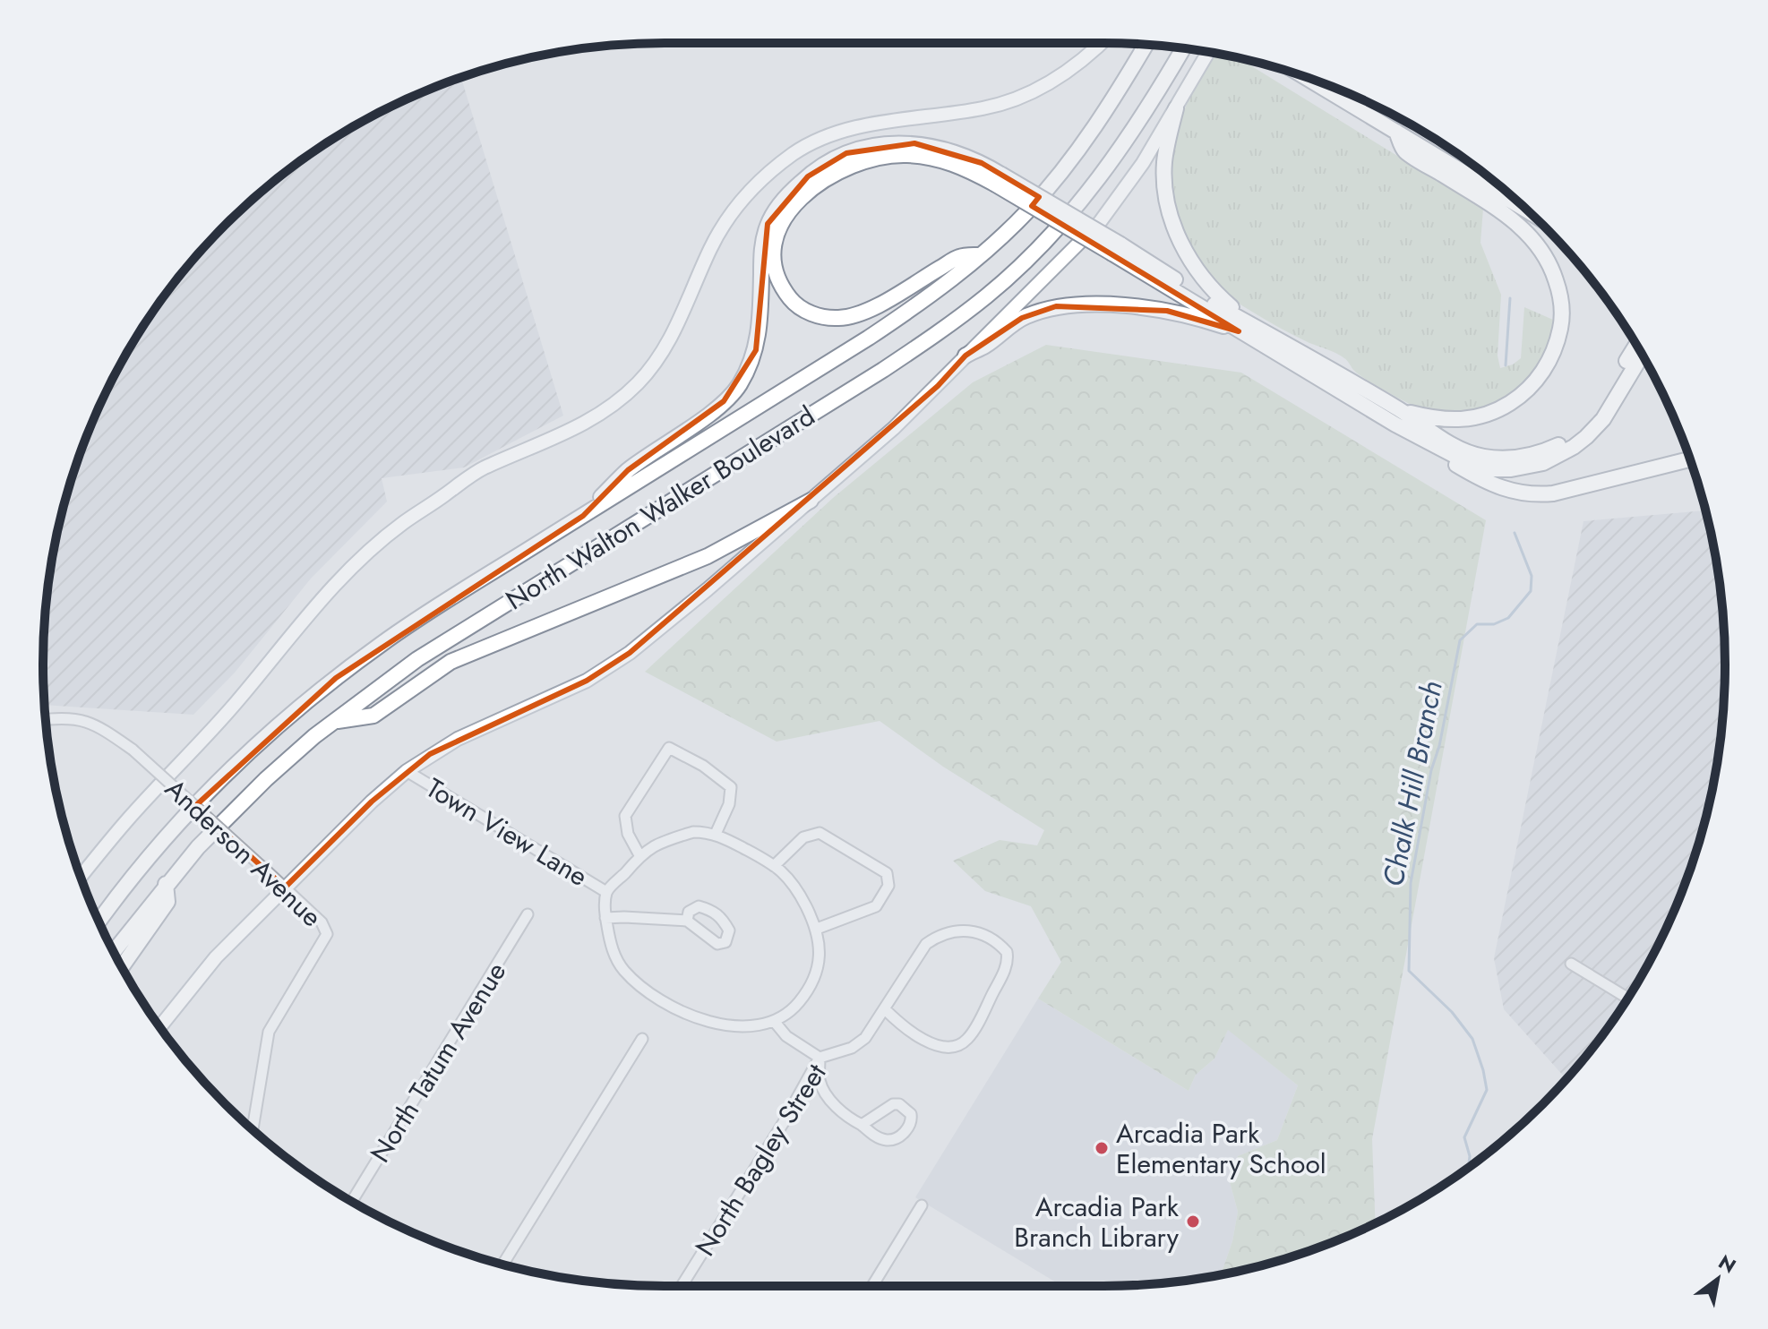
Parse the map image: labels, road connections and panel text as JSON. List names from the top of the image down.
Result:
{
  "streets": {
    "highway": ["North Walton Walker Boulevard"],
    "street": [
      "Town View Lane",
      "Anderson Avenue",
      "North Tatum Avenue",
      "North Bagley Street"
    ]
  },
  "water": ["Chalk Hill Branch"],
  "places": ["Arcadia Park Elementary School", "Arcadia Park Branch Library"],
  "north": "top right"
}
